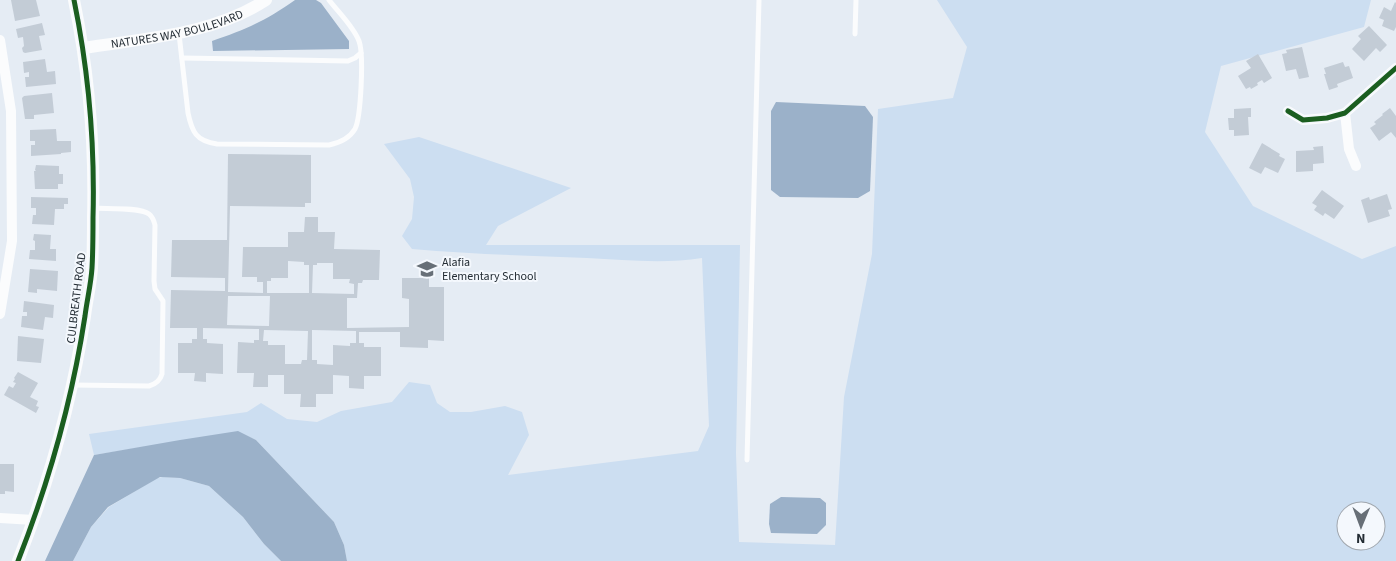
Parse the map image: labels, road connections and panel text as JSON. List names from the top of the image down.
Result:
{
  "streets": {
    "street": ["NATURES WAY BOULEVARD", "CULBREATH ROAD"]
  },
  "crossings": [
    ["NATURES WAY BOULEVARD", "CULBREATH ROAD"]
  ],
  "places": {
    "school or university": ["Alafia Elementary School"]
  },
  "north": "bottom"
}
